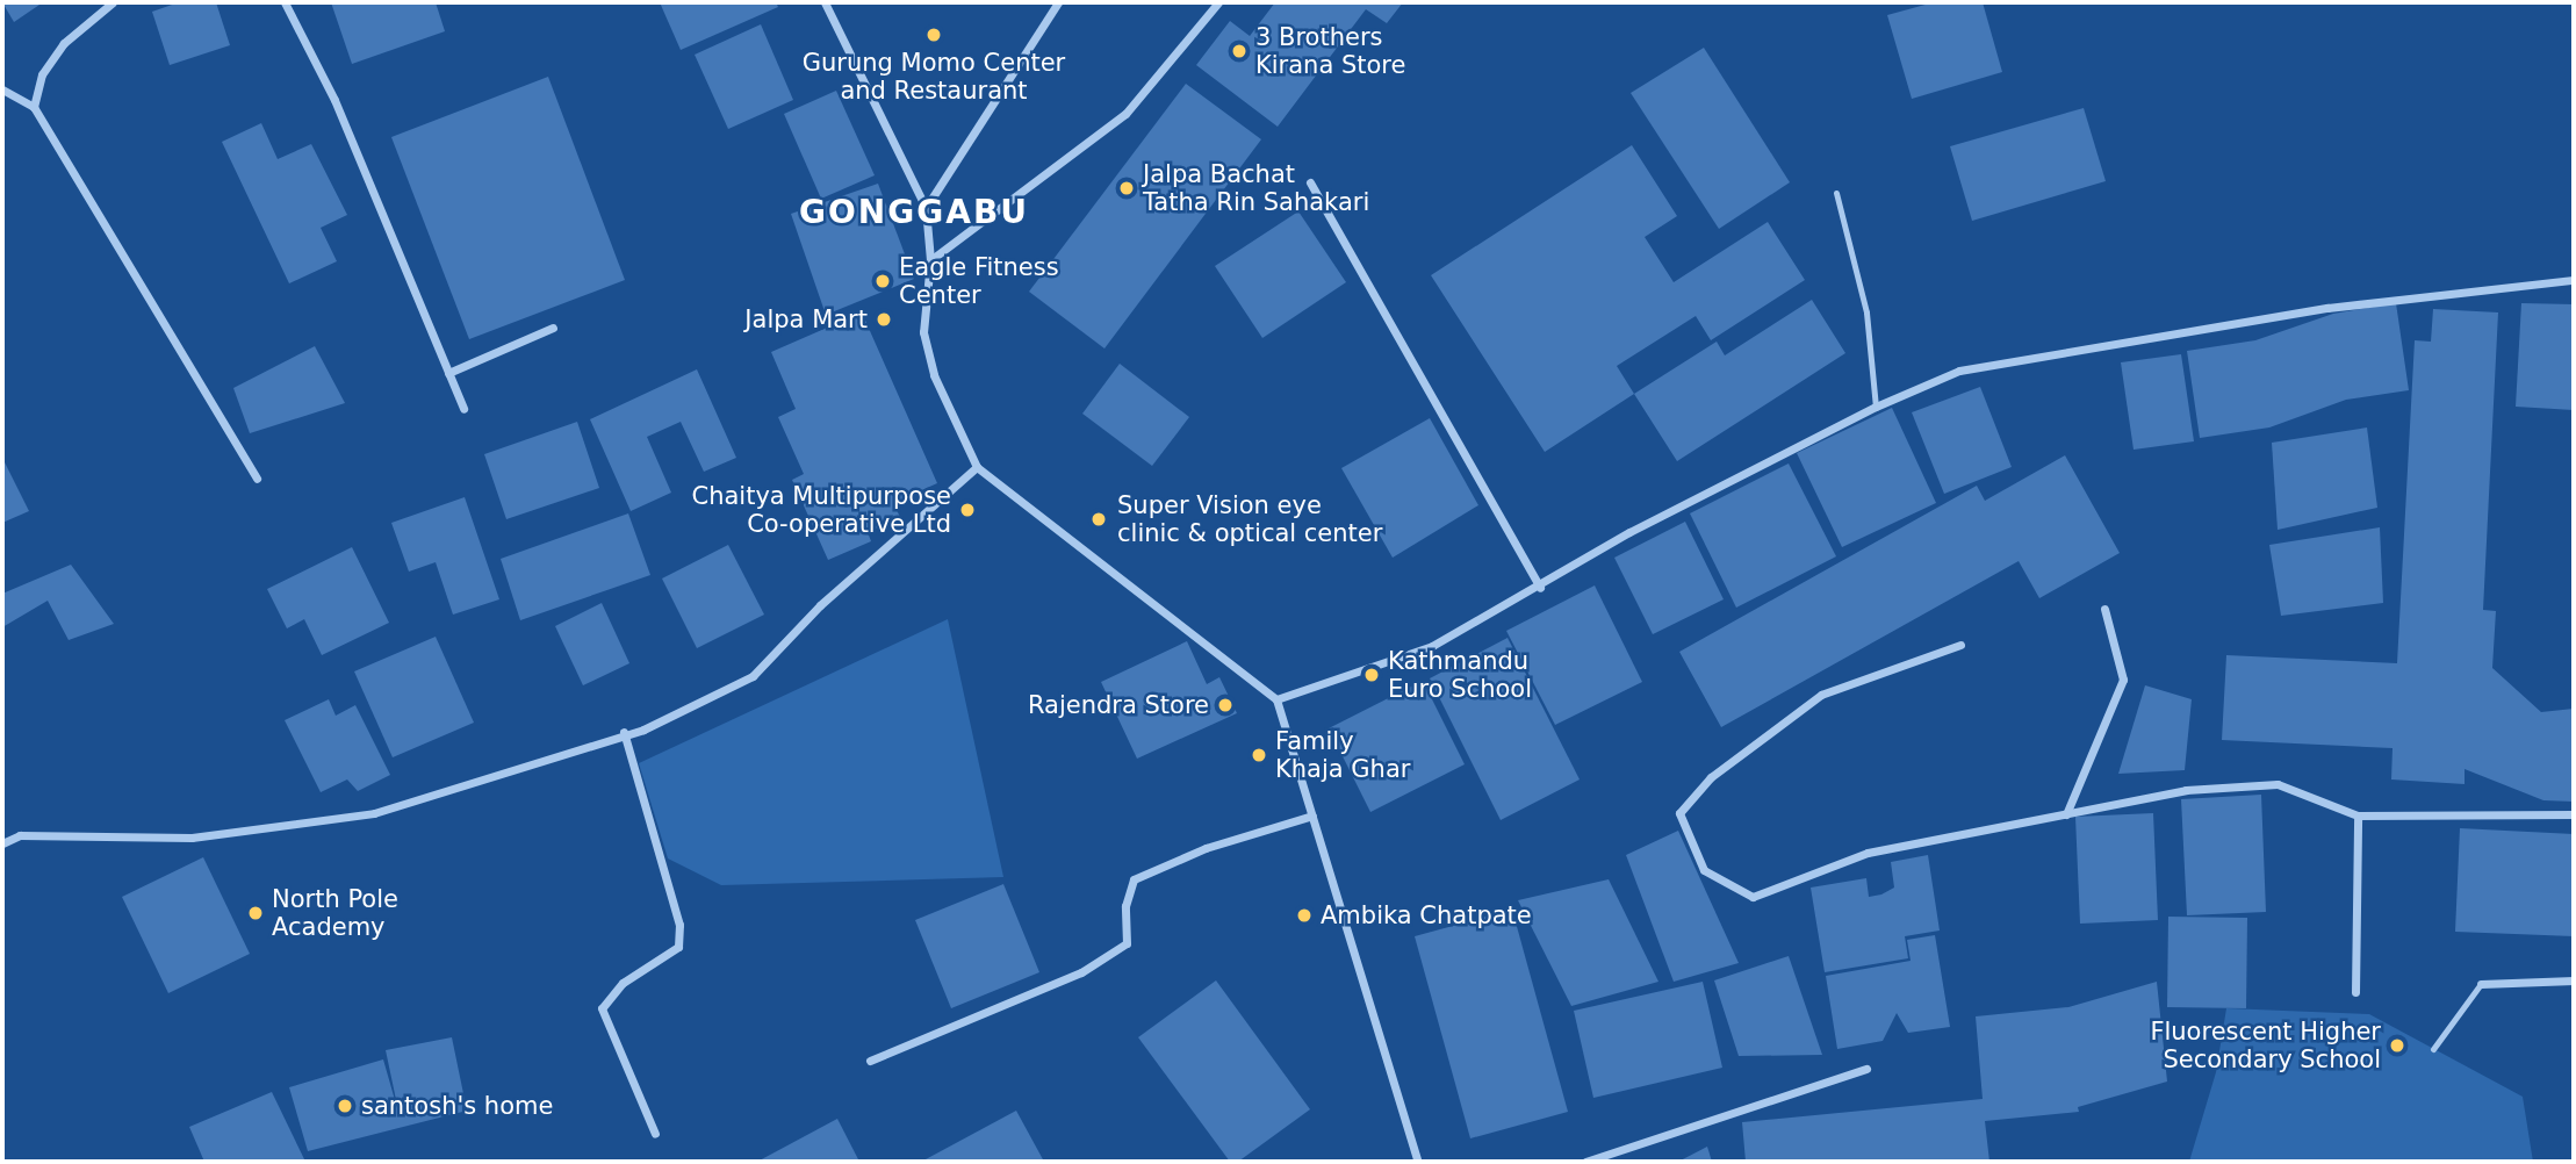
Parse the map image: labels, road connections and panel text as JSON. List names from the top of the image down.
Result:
{
  "districts": ["GONGGABU"],
  "places": [
    "Gurung Momo Center and Restaurant",
    "3 Brothers Kirana Store",
    "Jalpa Bachat Tatha Rin Sahakari",
    "Eagle Fitness Center",
    "Jalpa Mart",
    "Chaitya Multipurpose Co-operative Ltd",
    "Super Vision eye clinic & optical center",
    "Kathmandu Euro School",
    "Rajendra Store",
    "Family Khaja Ghar",
    "North Pole Academy",
    "Ambika Chatpate",
    "Fluorescent Higher Secondary School",
    "santosh's home"
  ]
}
